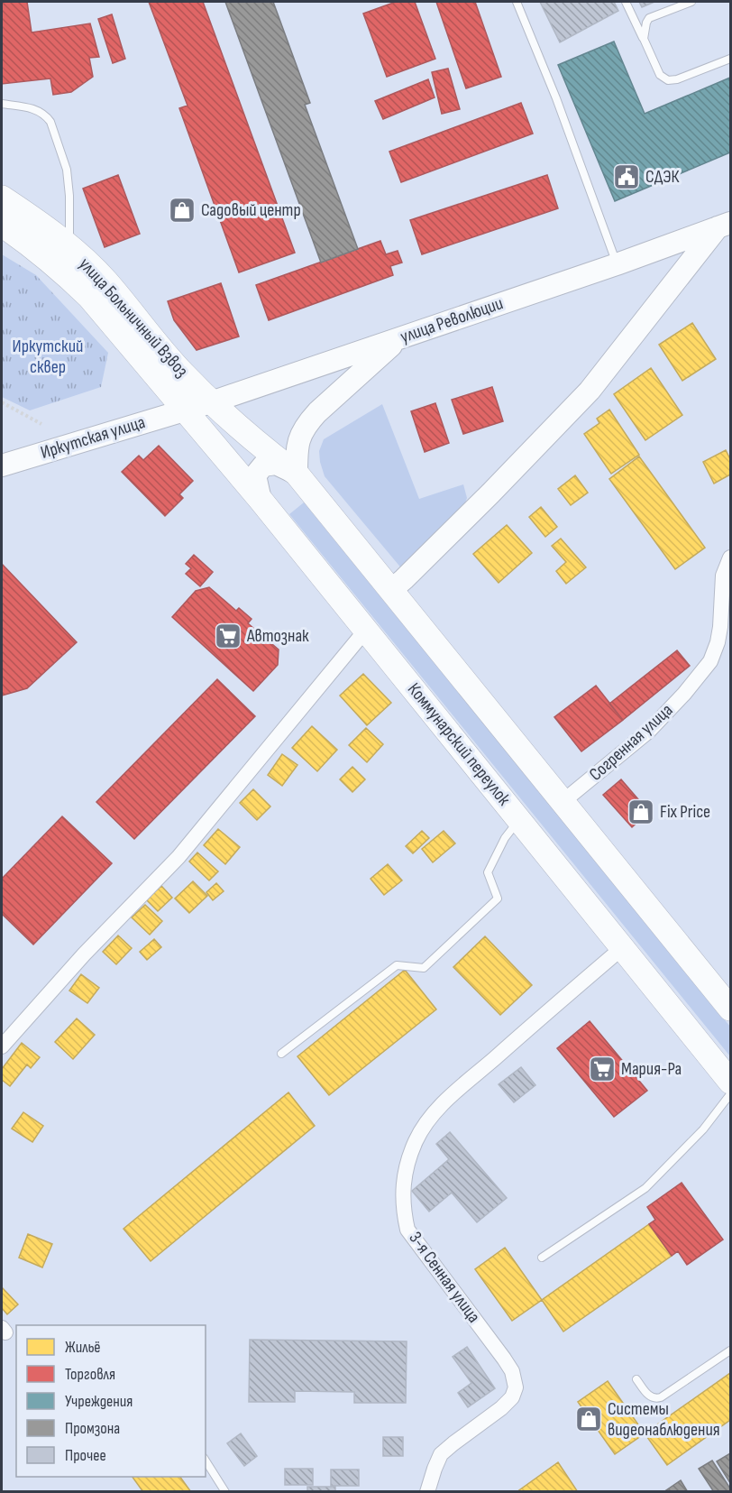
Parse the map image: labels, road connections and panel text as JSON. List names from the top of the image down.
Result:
{
  "streets": {
    "main road": [
      "улица Больничный Взвоз",
      "улица Революции",
      "Иркутская улица",
      "Коммунарский переулок"
    ],
    "street": ["Согренная улица", "3-я Сенная улица"]
  },
  "crossings": [
    ["улица Больничный Взвоз", "улица Революции"],
    ["улица Больничный Взвоз", "Иркутская улица"],
    ["улица Больничный Взвоз", "Коммунарский переулок"],
    ["улица Революции", "Иркутская улица"],
    ["улица Революции", "Коммунарский переулок"],
    ["Иркутская улица", "Коммунарский переулок"],
    ["Коммунарский переулок", "3-я Сенная улица"]
  ],
  "parks": ["Иркутский сквер"],
  "places": {
    "public building": ["СДЭК"],
    "shop": ["Садовый центр", "Fix Price", "Системы видеонаблюдения"],
    "supermarket": ["Автознак", "Мария-Ра"]
  },
  "legend": [
    "Жильё",
    "Торговля",
    "Учреждения",
    "Промзона",
    "Прочее"
  ]
}
